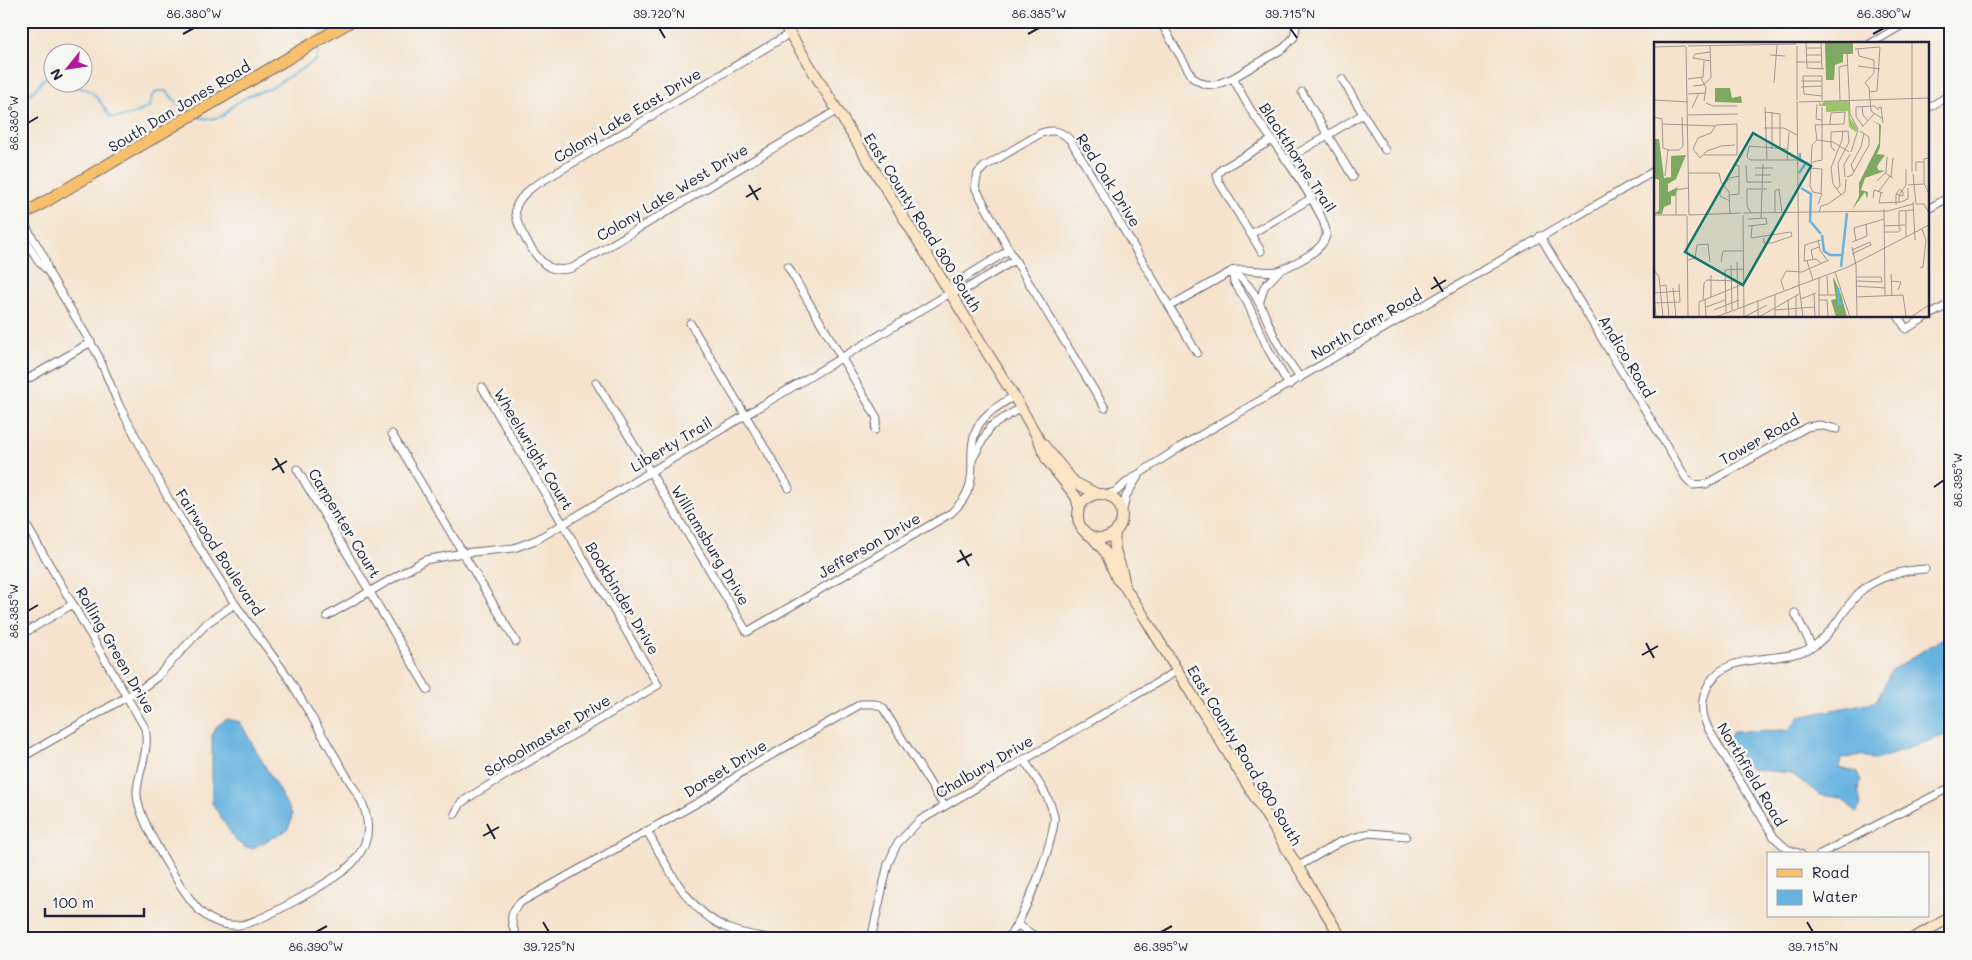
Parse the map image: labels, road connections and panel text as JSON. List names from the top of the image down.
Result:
{
  "streets": {
    "main road": ["South Dan Jones Road"],
    "street": [
      "Colony Lake East Drive",
      "Blackthorne Trail",
      "Red Oak Drive",
      "Colony Lake West Drive",
      "East County Road 300 South",
      "North Carr Road",
      "Andico Road",
      "Tower Road",
      "Liberty Trail",
      "Wheelwright Court",
      "Carpenter Court",
      "Williamsburg Drive",
      "Jefferson Drive",
      "Fairwood Boulevard",
      "Bookbinder Drive",
      "Rolling Green Drive",
      "Schoolmaster Drive",
      "Chalbury Drive",
      "Dorset Drive",
      "Northfield Road"
    ]
  },
  "crossings": [
    ["South Dan Jones Road", "Fairwood Boulevard"],
    ["Colony Lake East Drive", "Colony Lake West Drive"],
    ["Colony Lake East Drive", "East County Road 300 South"],
    ["Red Oak Drive", "Liberty Trail"],
    ["Colony Lake West Drive", "East County Road 300 South"],
    ["East County Road 300 South", "North Carr Road"],
    ["East County Road 300 South", "Liberty Trail"],
    ["East County Road 300 South", "Jefferson Drive"],
    ["East County Road 300 South", "Chalbury Drive"],
    ["North Carr Road", "Andico Road"],
    ["Andico Road", "Tower Road"],
    ["Liberty Trail", "Wheelwright Court"],
    ["Liberty Trail", "Carpenter Court"],
    ["Liberty Trail", "Williamsburg Drive"],
    ["Liberty Trail", "Bookbinder Drive"],
    ["Wheelwright Court", "Bookbinder Drive"],
    ["Williamsburg Drive", "Jefferson Drive"],
    ["Fairwood Boulevard", "Rolling Green Drive"],
    ["Bookbinder Drive", "Schoolmaster Drive"],
    ["Chalbury Drive", "Dorset Drive"]
  ],
  "legend": ["Road", "Water"],
  "scale_bar": "100 m",
  "north": "bottom left",
  "coordinates": [
    "86.380°W",
    "39.720°N",
    "86.385°W",
    "39.715°N",
    "86.390°W",
    "86.395°W",
    "39.725°N"
  ]
}
